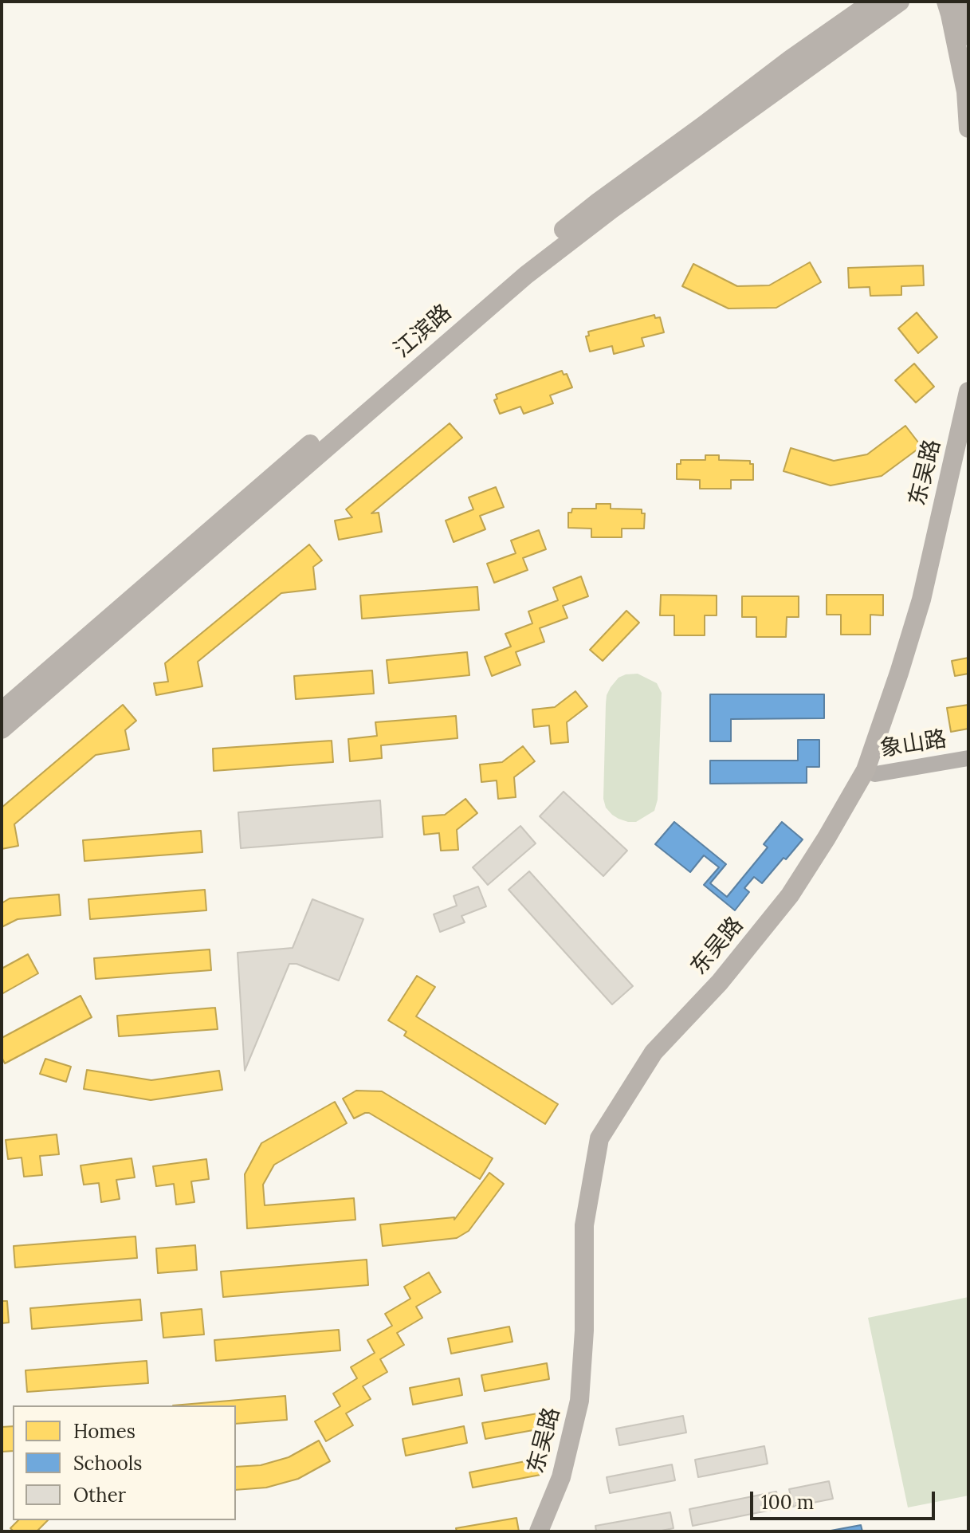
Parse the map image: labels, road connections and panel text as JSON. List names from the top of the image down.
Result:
{
  "streets": {
    "main road": ["江滨路", "东吴路"],
    "street": ["象山路"]
  },
  "crossings": [
    ["东吴路", "象山路"]
  ],
  "legend": ["Homes", "Schools", "Other"],
  "scale_bar": "100 m"
}
